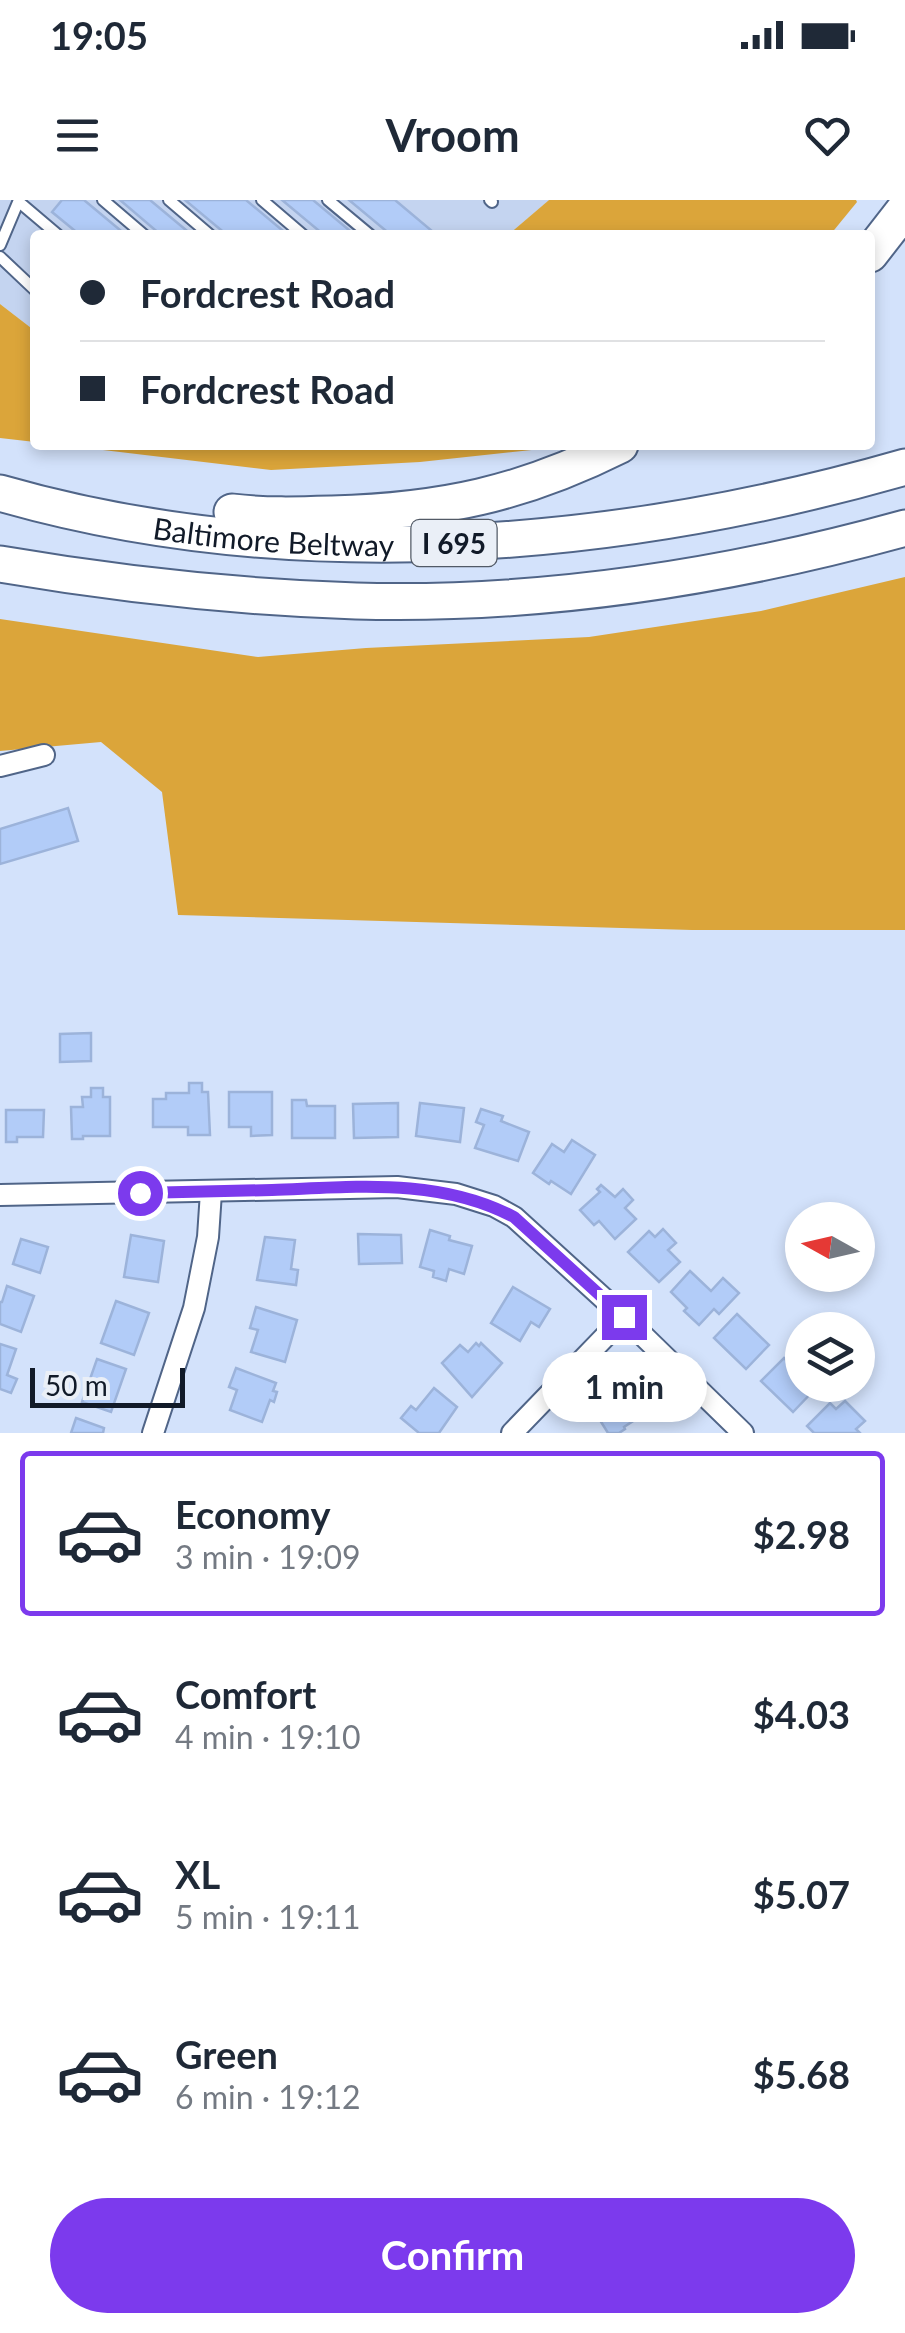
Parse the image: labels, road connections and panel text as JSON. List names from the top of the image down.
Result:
{
  "streets": {
    "highway": ["Baltimore Beltway", "I 695"]
  },
  "scale_bar": "50 m",
  "north": "left",
  "page": {
    "status": "19:05",
    "header": "Vroom",
    "banner": ["Fordcrest Road", "Fordcrest Road"],
    "bubble": "1 min",
    "scale": "50 m",
    "list": [
      {
        "name": "Economy",
        "note": "3 min · 19:09",
        "value": "$2.98"
      },
      {
        "name": "Comfort",
        "note": "4 min · 19:10",
        "value": "$4.03"
      },
      {
        "name": "XL",
        "note": "5 min · 19:11",
        "value": "$5.07"
      },
      {
        "name": "Green",
        "note": "6 min · 19:12",
        "value": "$5.68"
      }
    ],
    "buttons": "Confirm"
  }
}
